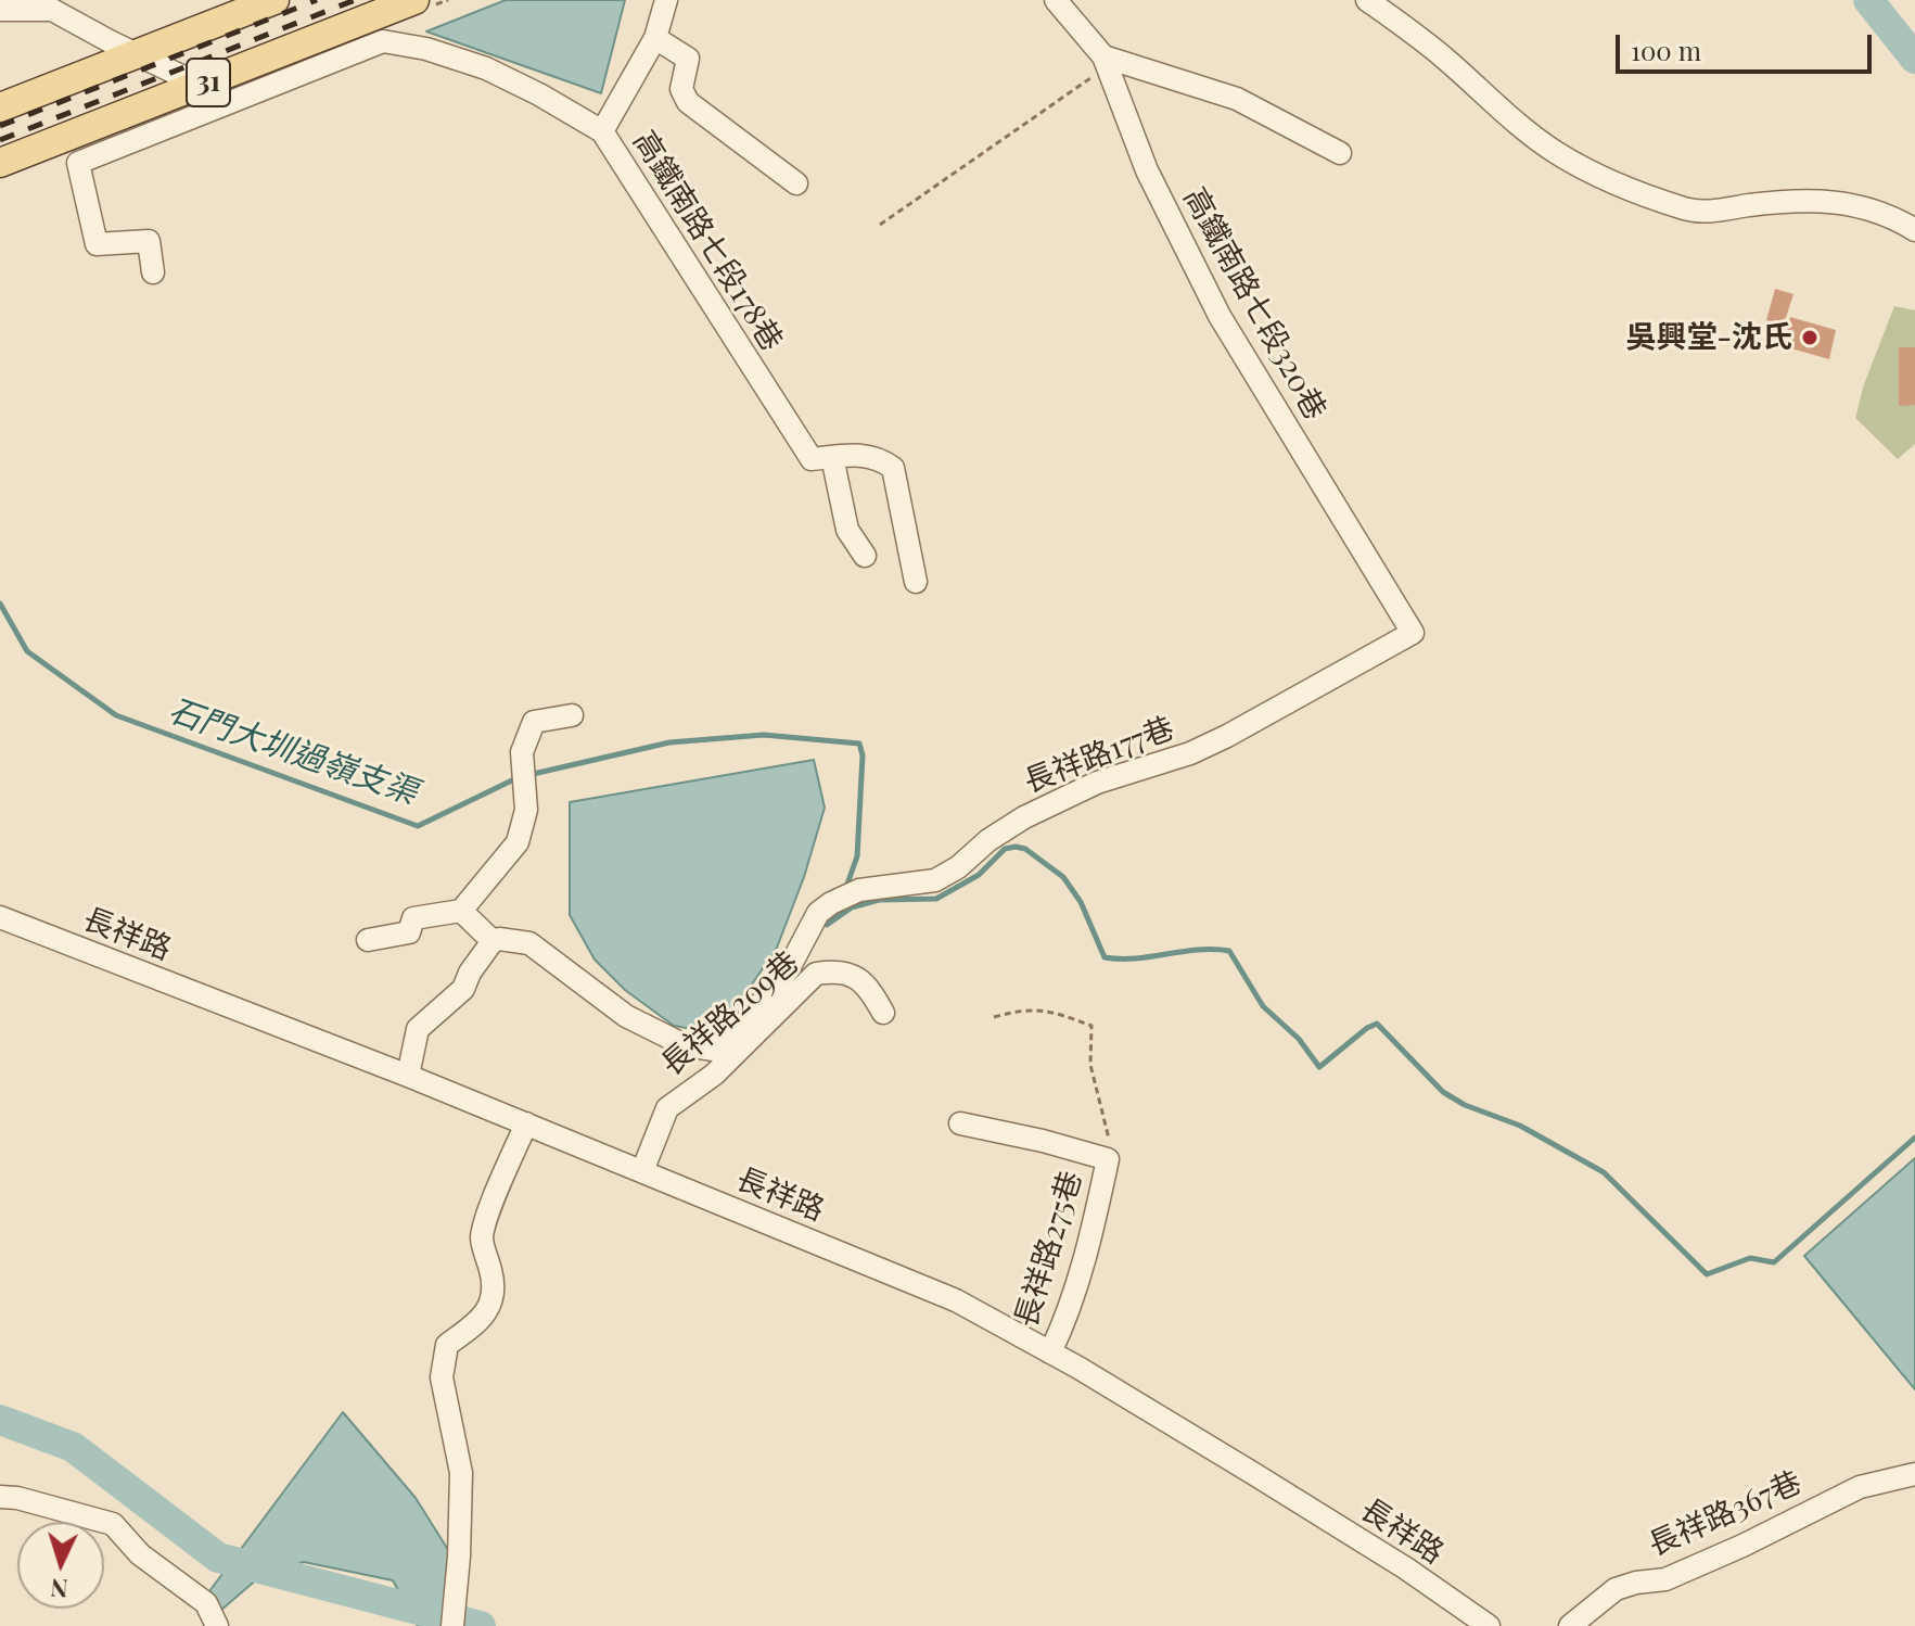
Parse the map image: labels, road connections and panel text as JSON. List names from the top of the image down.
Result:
{
  "streets": {
    "main road": ["31"],
    "street": [
      "高鐵南路七段178巷",
      "高鐵南路七段320巷",
      "長祥路177巷",
      "長祥路",
      "長祥路209巷",
      "長祥路275巷",
      "長祥路367巷"
    ]
  },
  "crossings": [
    ["高鐵南路七段320巷", "長祥路177巷"],
    ["長祥路", "長祥路209巷"],
    ["長祥路", "長祥路275巷"]
  ],
  "water": ["石門大圳過嶺支渠"],
  "places": ["吳興堂-沈氏"],
  "scale_bar": "100 m",
  "north": "bottom"
}
